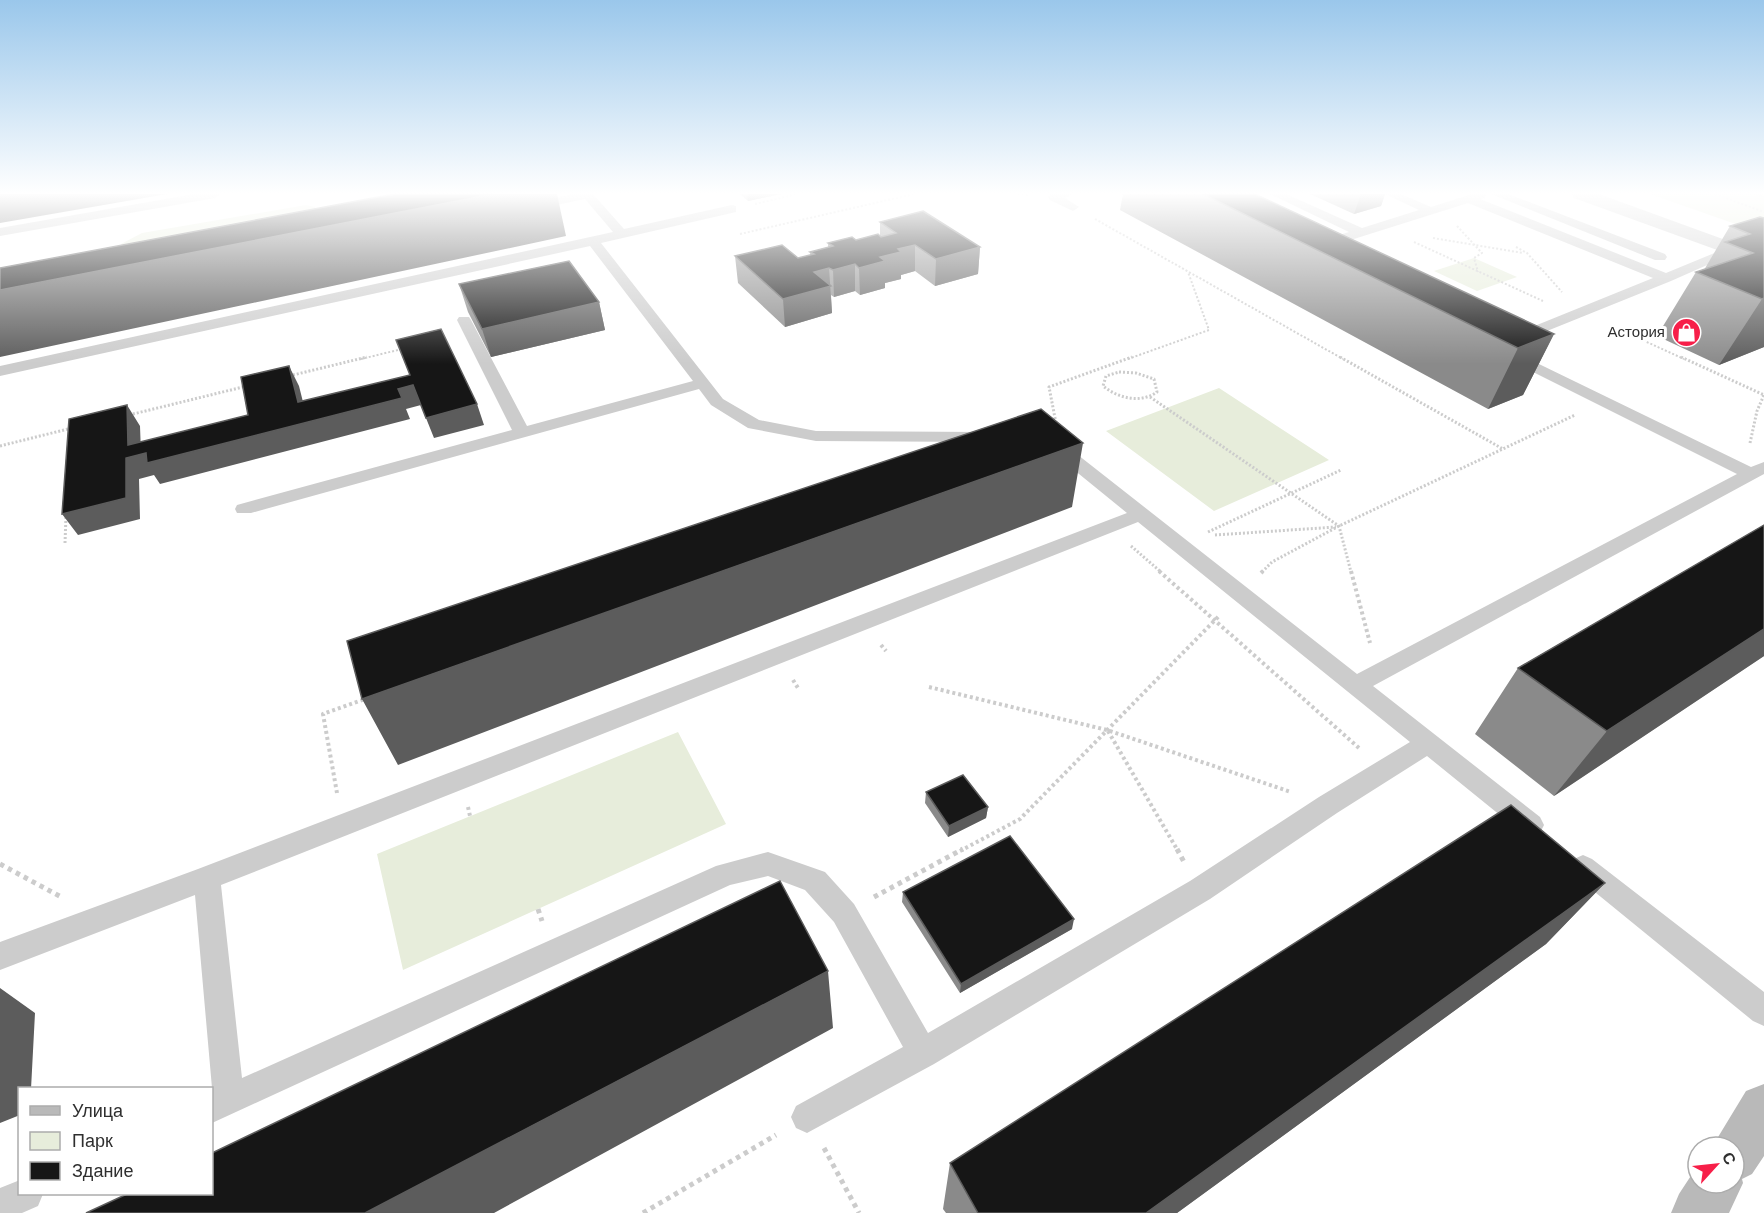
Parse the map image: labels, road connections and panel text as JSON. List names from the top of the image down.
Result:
{
  "places": {
    "shop": ["Астория"]
  },
  "legend": ["Улица", "Парк", "Здание"],
  "north": "top right"
}
